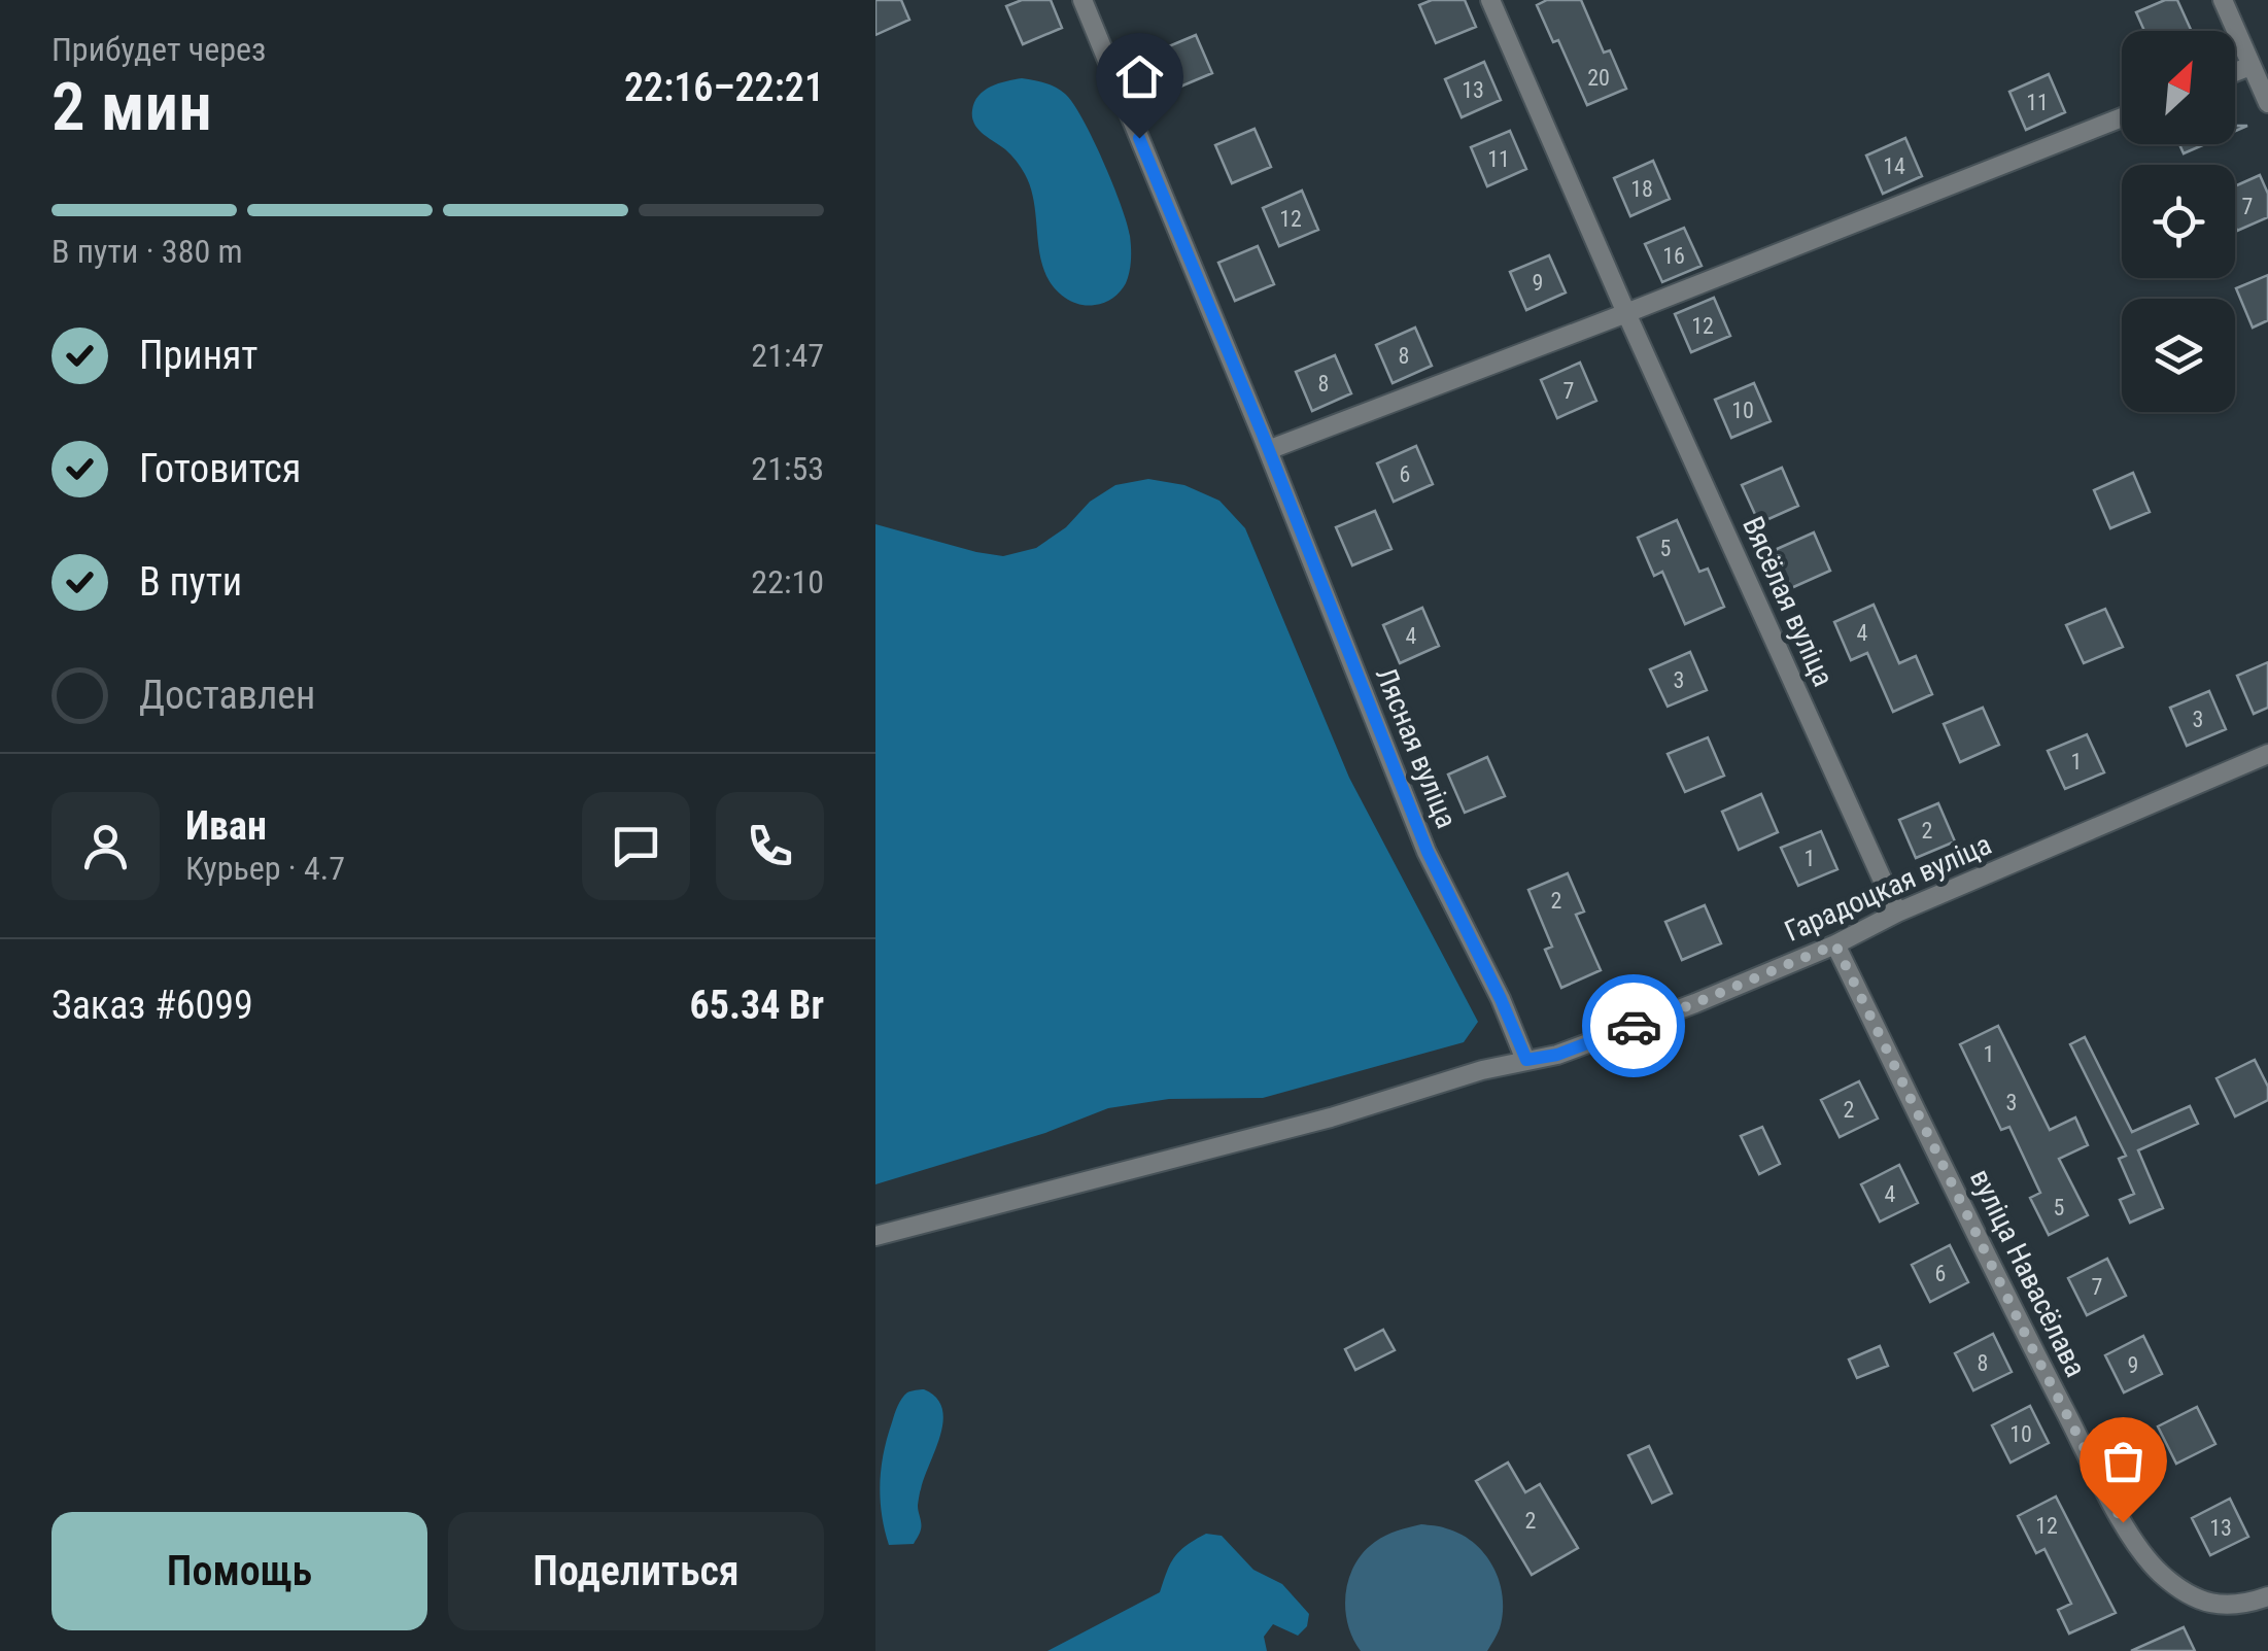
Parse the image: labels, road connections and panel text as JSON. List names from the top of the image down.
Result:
{
  "streets": {
    "street": [
      "Вясёлая вуліца",
      "Лясная вуліца",
      "Гарадоцкая вуліца",
      "вуліца Навасёлава"
    ]
  },
  "crossings": [
    ["Вясёлая вуліца", "Гарадоцкая вуліца"],
    ["Лясная вуліца", "Гарадоцкая вуліца"],
    ["Гарадоцкая вуліца", "вуліца Навасёлава"]
  ],
  "house_numbers": [
    "20",
    "13",
    "11",
    "11",
    "14",
    "18",
    "7",
    "12",
    "16",
    "9",
    "12",
    "8",
    "8",
    "7",
    "10",
    "6",
    "5",
    "4",
    "4",
    "3",
    "3",
    "1",
    "2",
    "1",
    "2",
    "1",
    "3",
    "2",
    "4",
    "5",
    "6",
    "7",
    "8",
    "9",
    "10",
    "2",
    "12",
    "13"
  ],
  "north": "top right",
  "page": {
    "heading": ["2 мин", "Прибудет через", "22:16–22:21"],
    "panel": [
      "Иван",
      "Курьер · 4.7",
      "Заказ #6099",
      "65.34 Br"
    ],
    "bar": "В пути · 380 m",
    "list": [
      ["Принят", "21:47"],
      ["Готовится", "21:53"],
      ["В пути", "22:10"],
      "Доставлен"
    ],
    "buttons": ["Помощь", "Поделиться"]
  }
}
